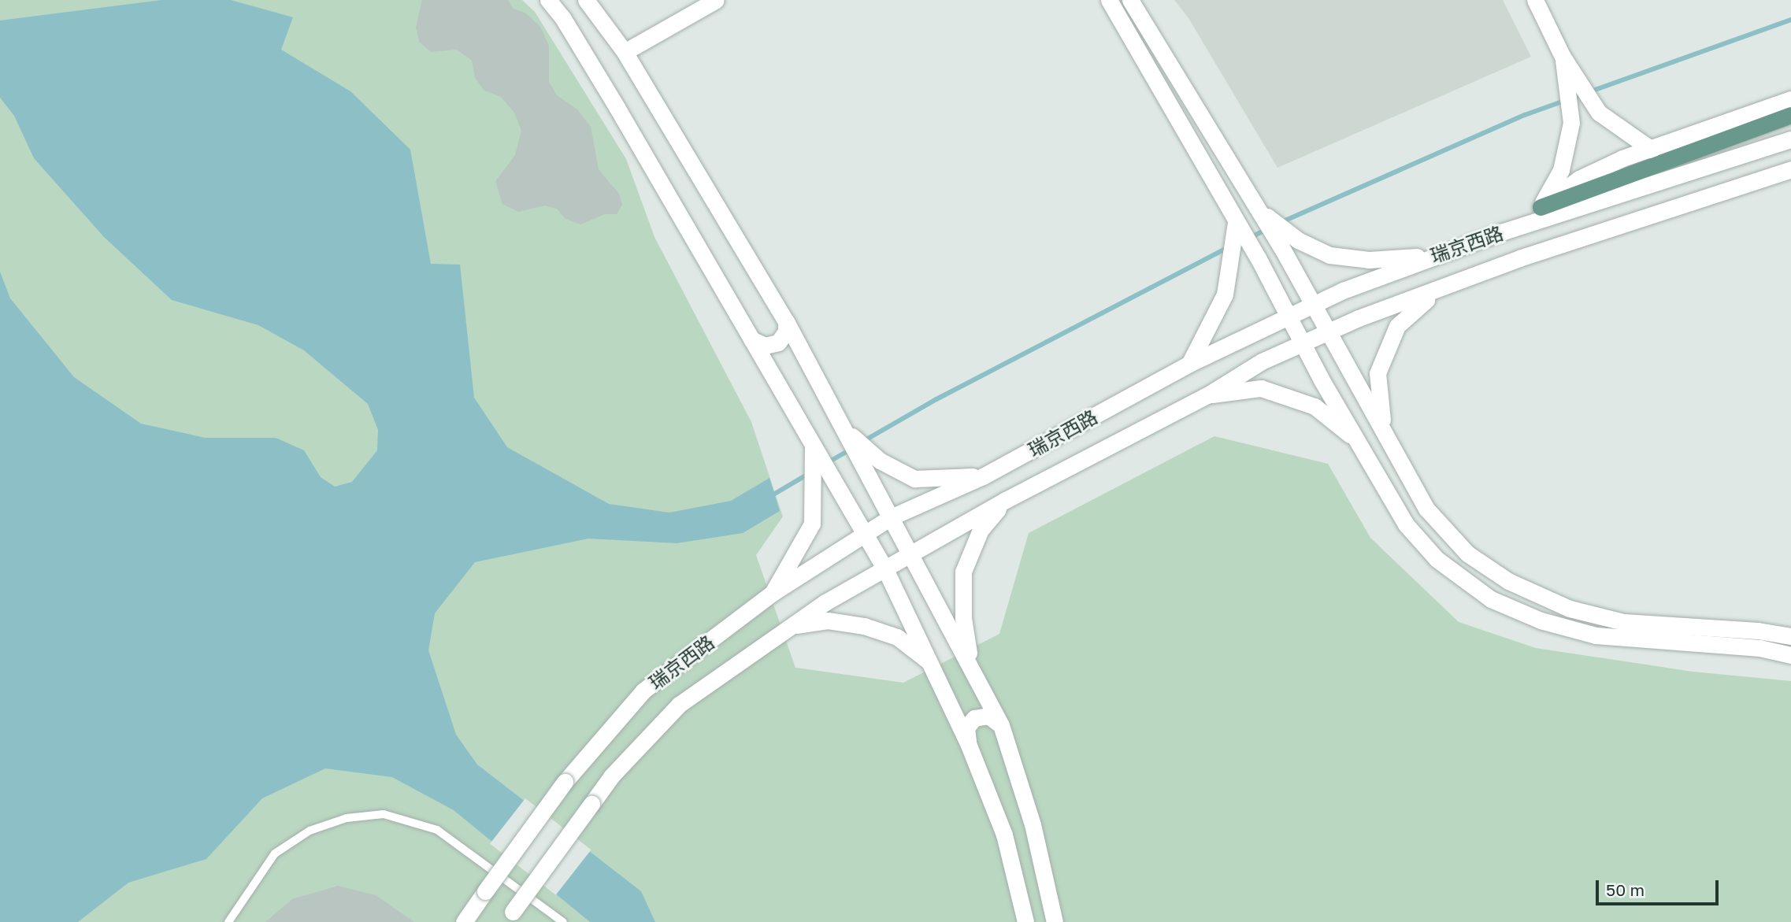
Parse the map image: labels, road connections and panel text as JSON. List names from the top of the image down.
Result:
{
  "streets": {
    "street": ["瑞京西路"]
  },
  "scale_bar": "50 m"
}
